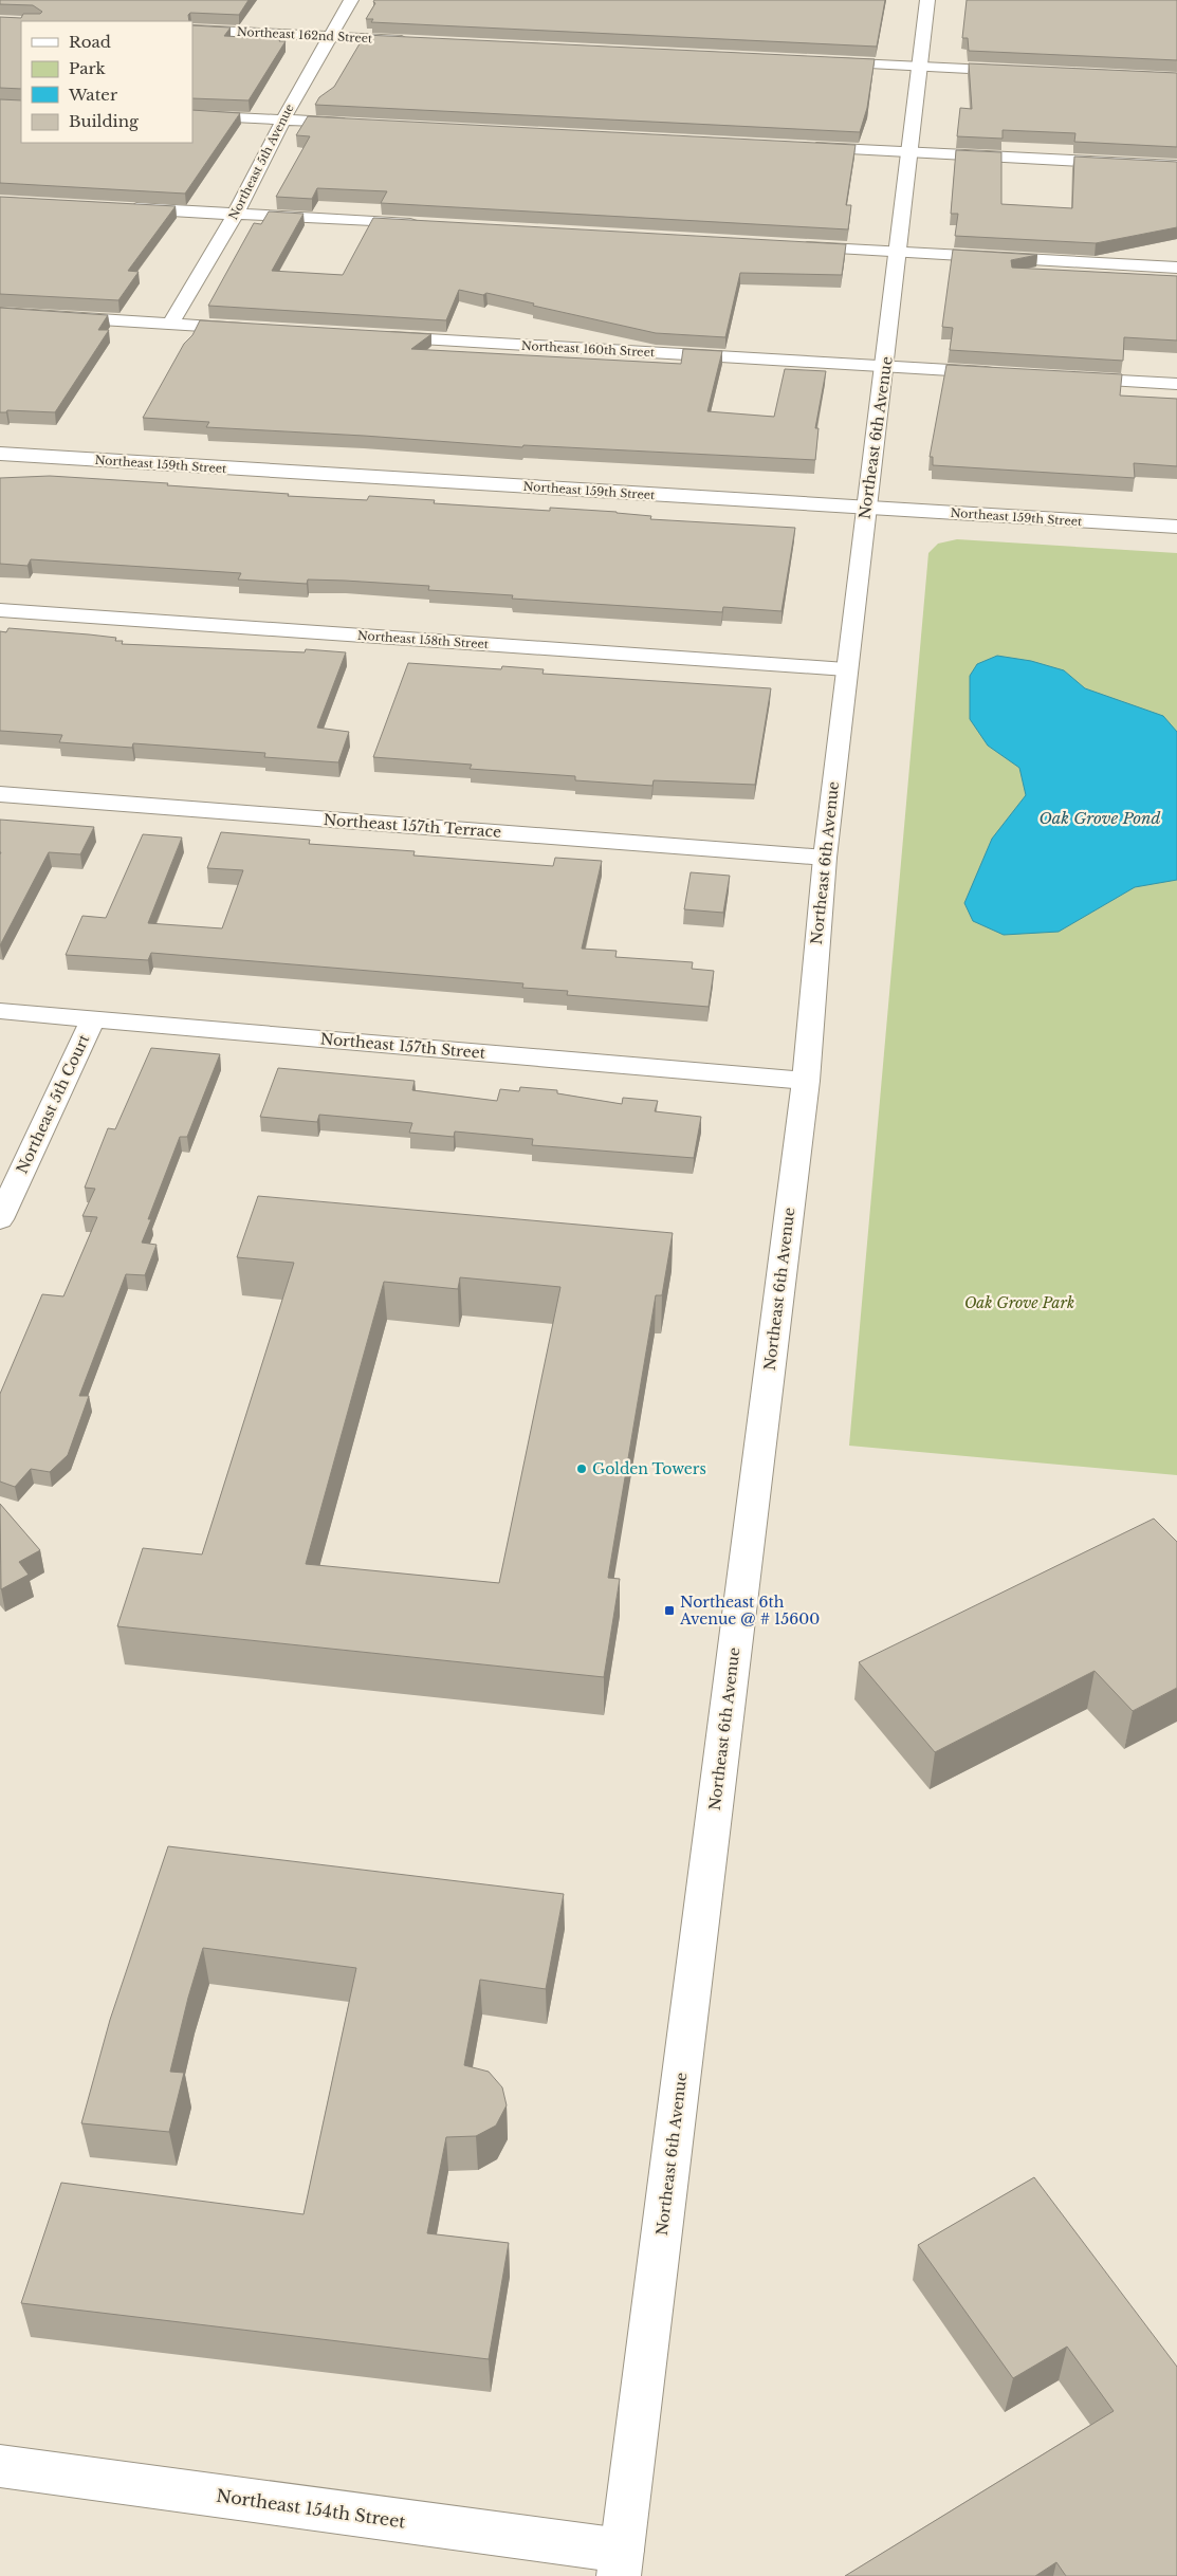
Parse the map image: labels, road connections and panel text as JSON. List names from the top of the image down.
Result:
{
  "streets": {
    "street": [
      "Northeast 162nd Street",
      "Northeast 5th Avenue",
      "Northeast 160th Street",
      "Northeast 6th Avenue",
      "Northeast 159th Street",
      "Northeast 158th Street",
      "Northeast 157th Terrace",
      "Northeast 157th Street",
      "Northeast 5th Court",
      "Northeast 154th Street"
    ]
  },
  "crossings": [
    ["Northeast 162nd Street", "Northeast 5th Avenue"],
    ["Northeast 160th Street", "Northeast 6th Avenue"],
    ["Northeast 6th Avenue", "Northeast 159th Street"],
    ["Northeast 6th Avenue", "Northeast 158th Street"],
    ["Northeast 6th Avenue", "Northeast 157th Terrace"],
    ["Northeast 6th Avenue", "Northeast 157th Street"],
    ["Northeast 6th Avenue", "Northeast 154th Street"],
    ["Northeast 157th Street", "Northeast 5th Court"]
  ],
  "water": ["Oak Grove Pond"],
  "parks": ["Oak Grove Park"],
  "places": {
    "other": ["Golden Towers"],
    "transit": ["Northeast 6th Avenue @ # 15600"]
  },
  "legend": [
    "Road",
    "Park",
    "Water",
    "Building"
  ]
}
